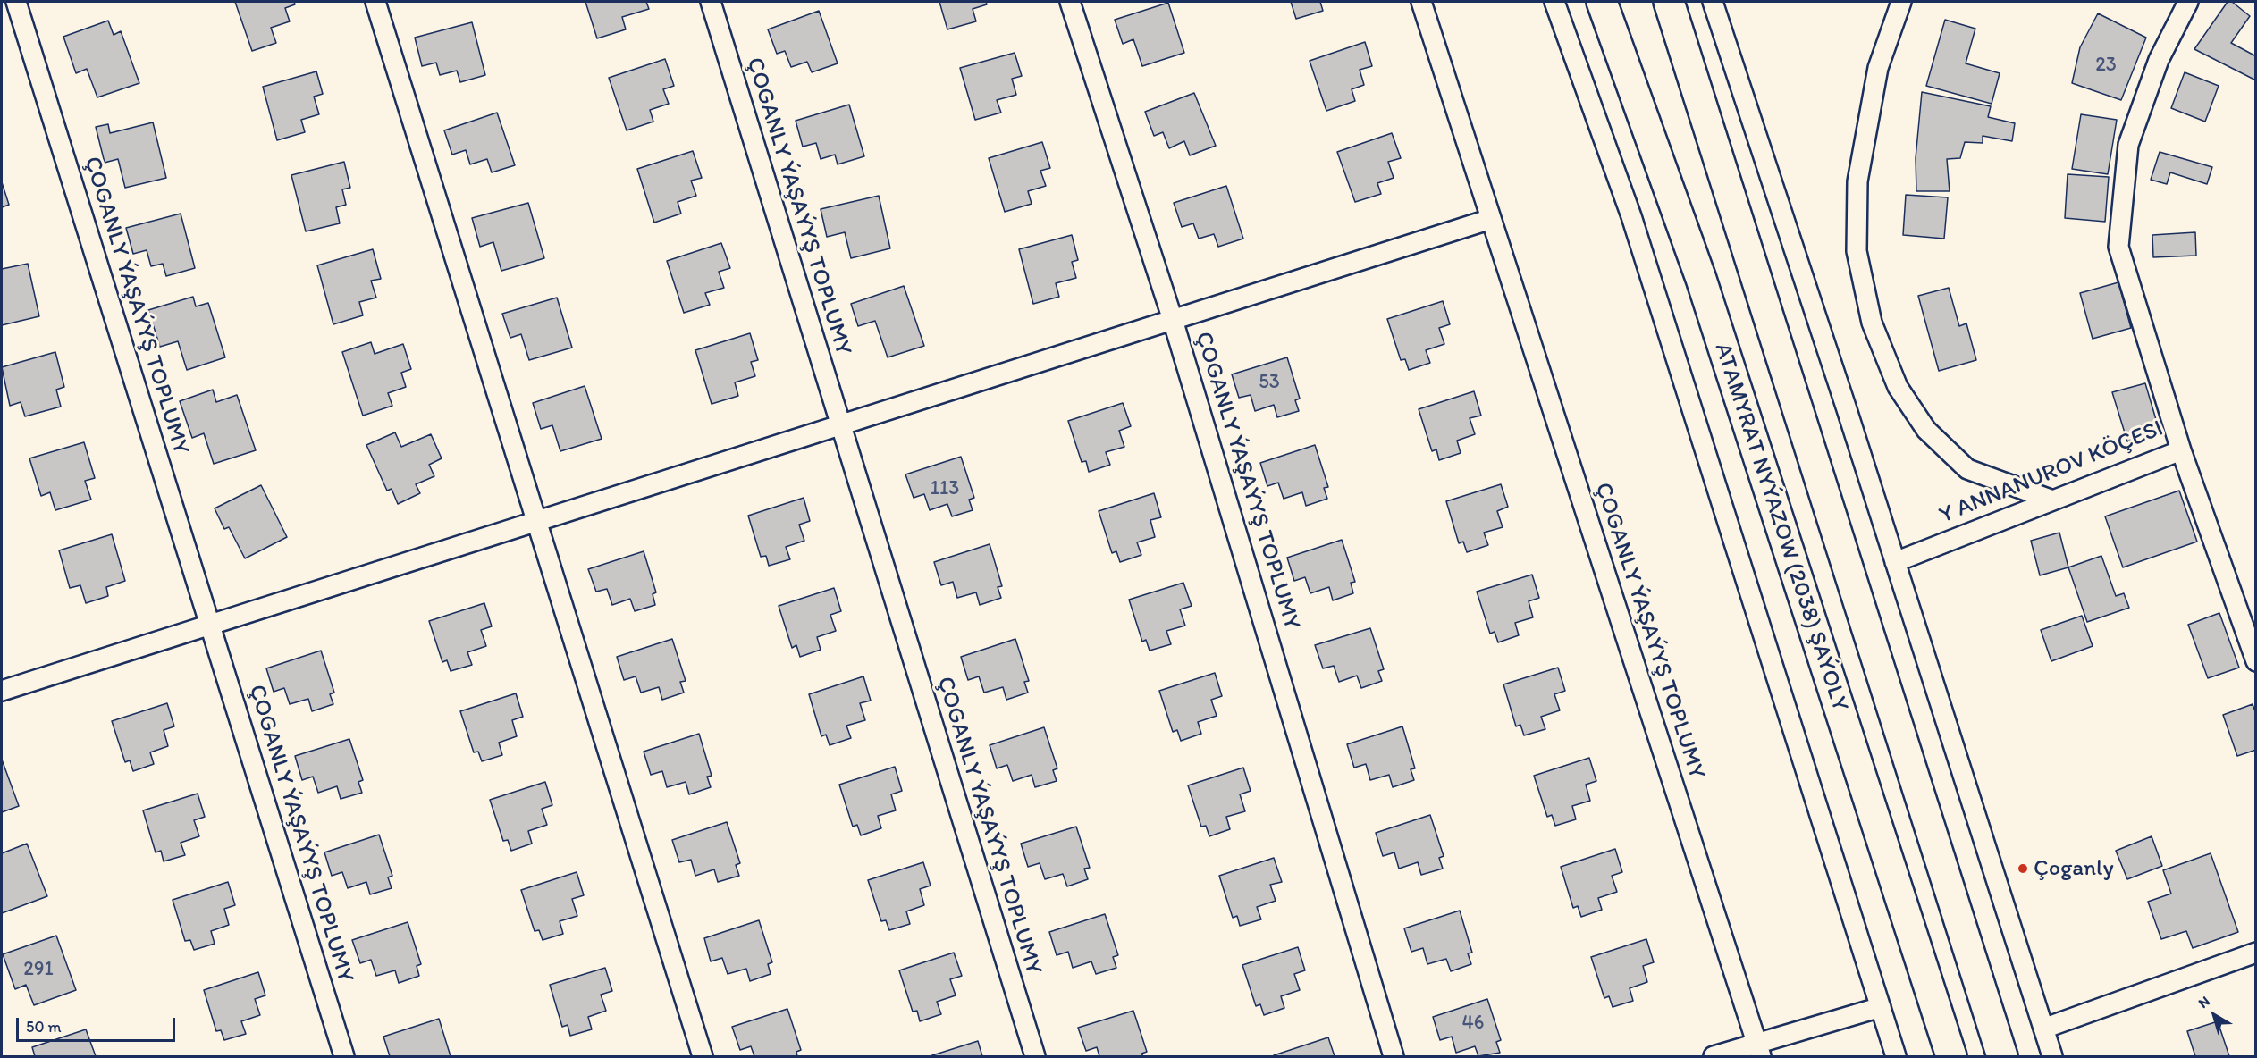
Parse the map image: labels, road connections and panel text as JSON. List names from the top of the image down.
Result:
{
  "streets": {
    "main road": ["ATAMYRAT NYÝAZOW (2038) ŞAÝOLY"],
    "street": ["ÇOGANLY ÝAŞAÝYŞ TOPLUMY", "Y ANNANUROV KÖÇESI"]
  },
  "places": ["Çoganly"],
  "house_numbers": [
    "23",
    "53",
    "113",
    "291",
    "46"
  ],
  "scale_bar": "50 m",
  "north": "top left"
}
